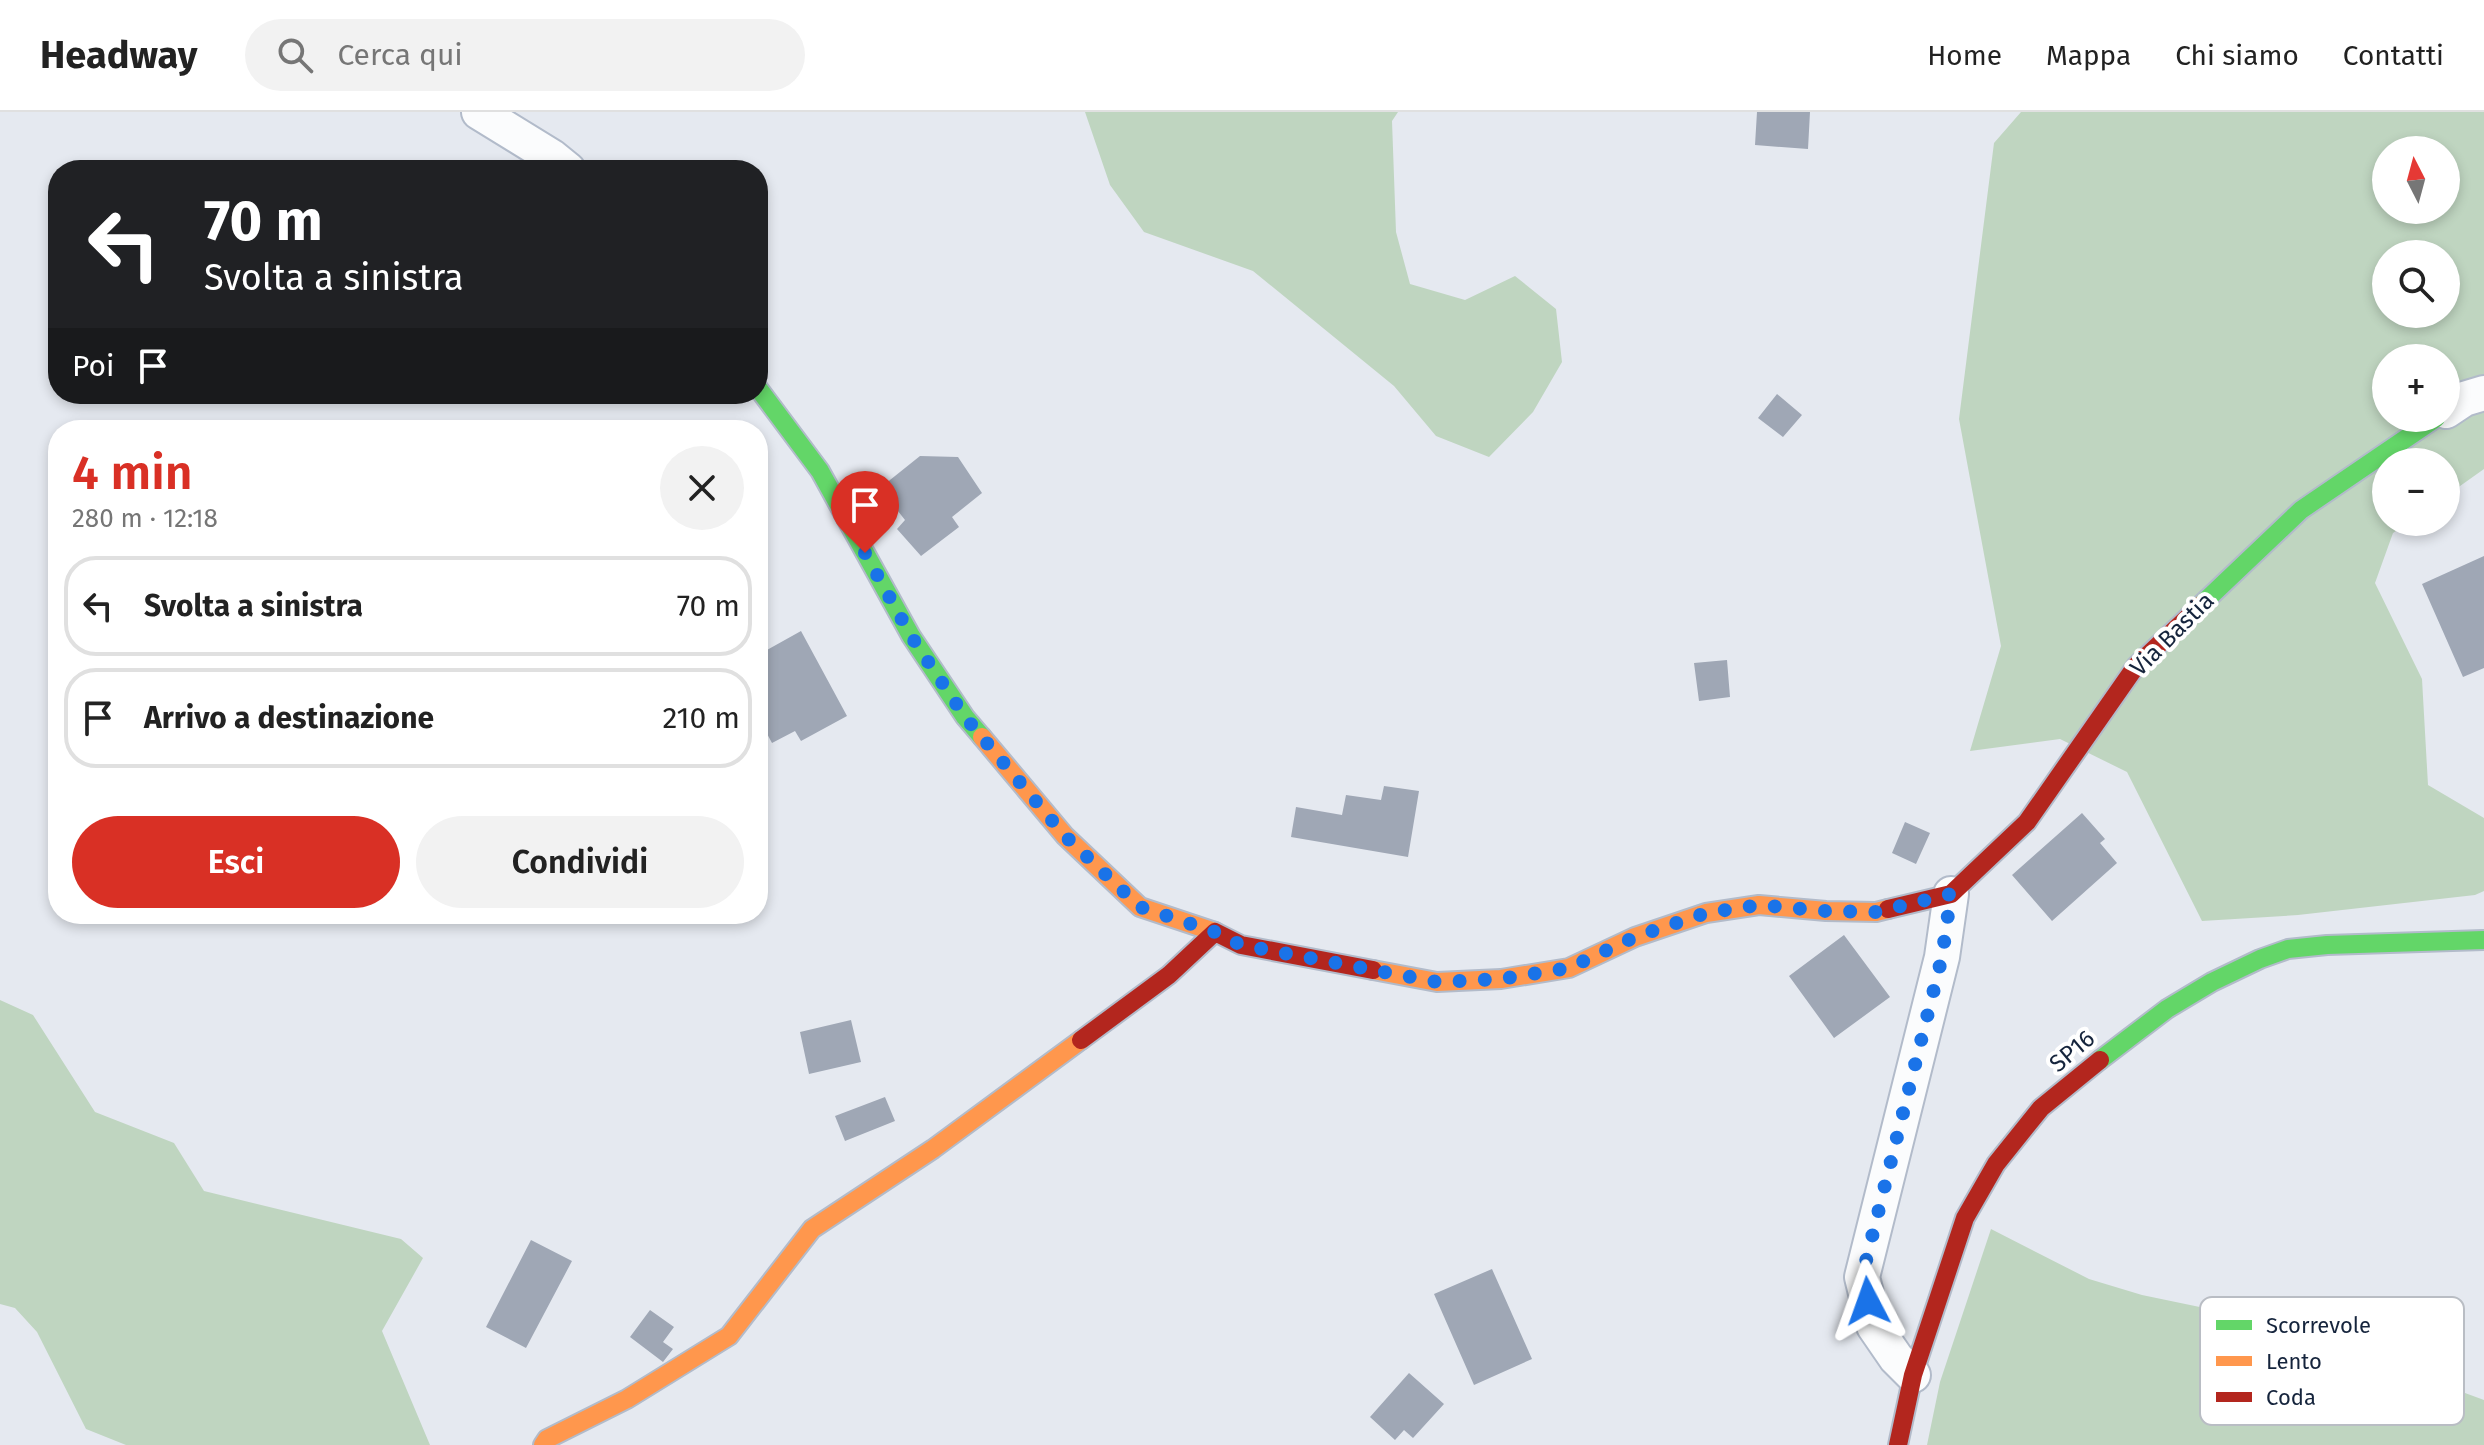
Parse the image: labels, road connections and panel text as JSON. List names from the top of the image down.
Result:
{
  "streets": {
    "street": ["Via Bastia", "SP16"]
  },
  "legend": ["Scorrevole", "Lento", "Coda"],
  "north": "top",
  "page": {
    "header": "Headway",
    "search": "Cerca qui",
    "nav": [
      "Home",
      "Mappa",
      "Chi siamo",
      "Contatti"
    ],
    "map_buttons": ["+", "−"],
    "turn": ["70 m", "Svolta a sinistra"],
    "then": "Poi",
    "heading": ["4 min", "280 m · 12:18"],
    "list": [
      {
        "name": "Svolta a sinistra",
        "value": "70 m"
      },
      {
        "name": "Arrivo a destinazione",
        "value": "210 m"
      }
    ],
    "buttons": ["Esci", "Condividi"]
  }
}
